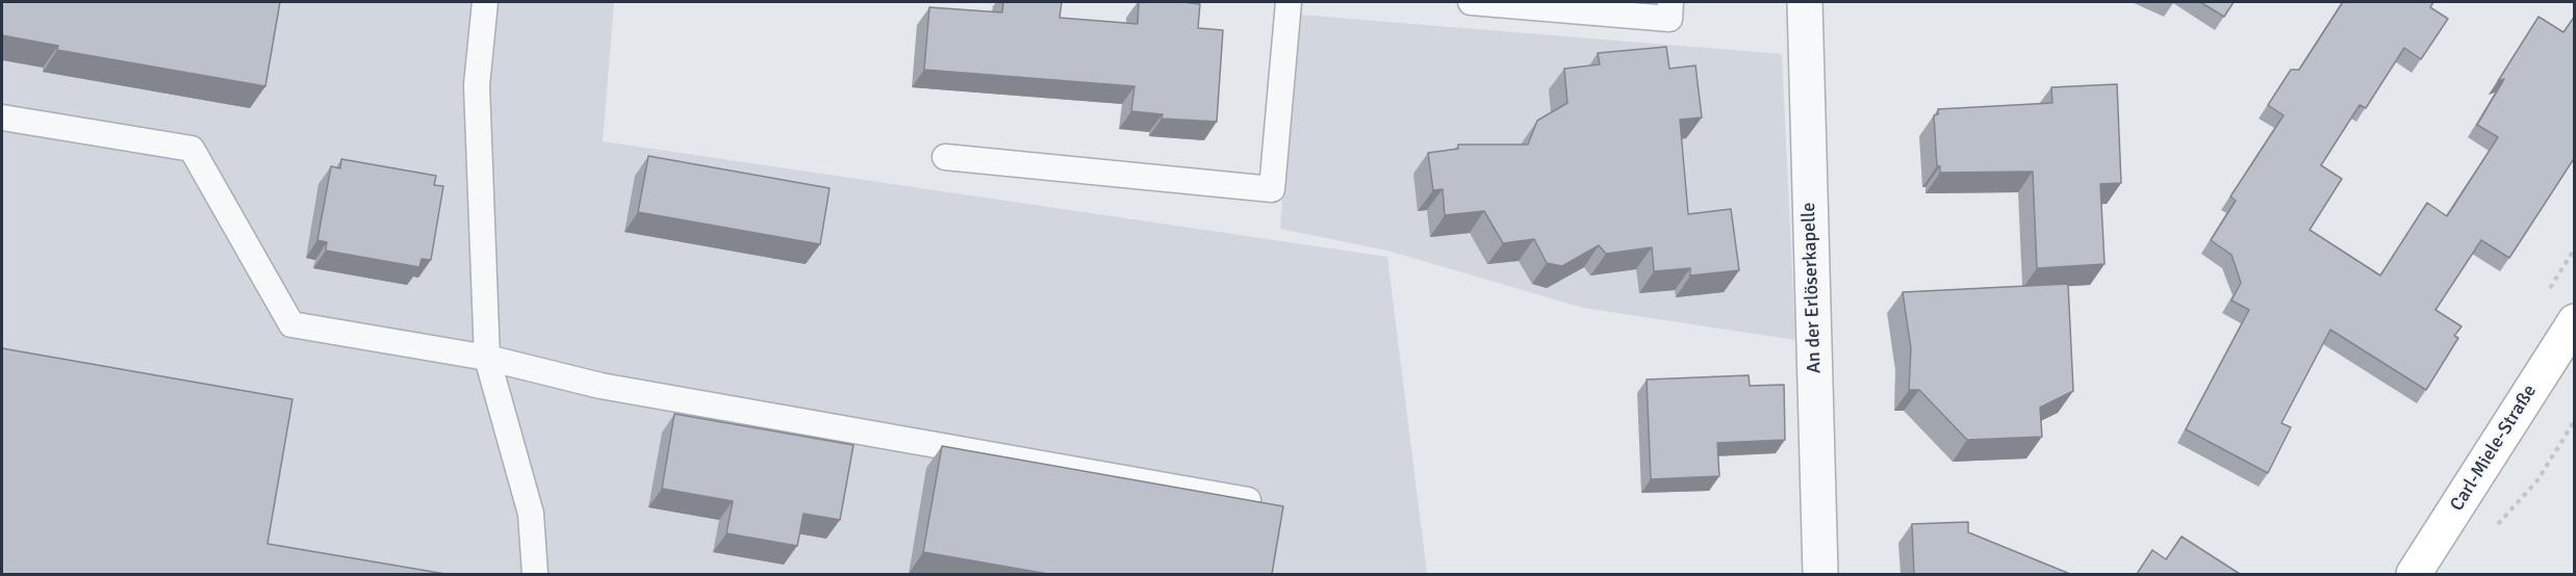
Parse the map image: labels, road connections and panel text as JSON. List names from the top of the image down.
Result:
{
  "streets": {
    "street": ["An der Erlöserkapelle", "Carl-Miele-Straße"]
  }
}
